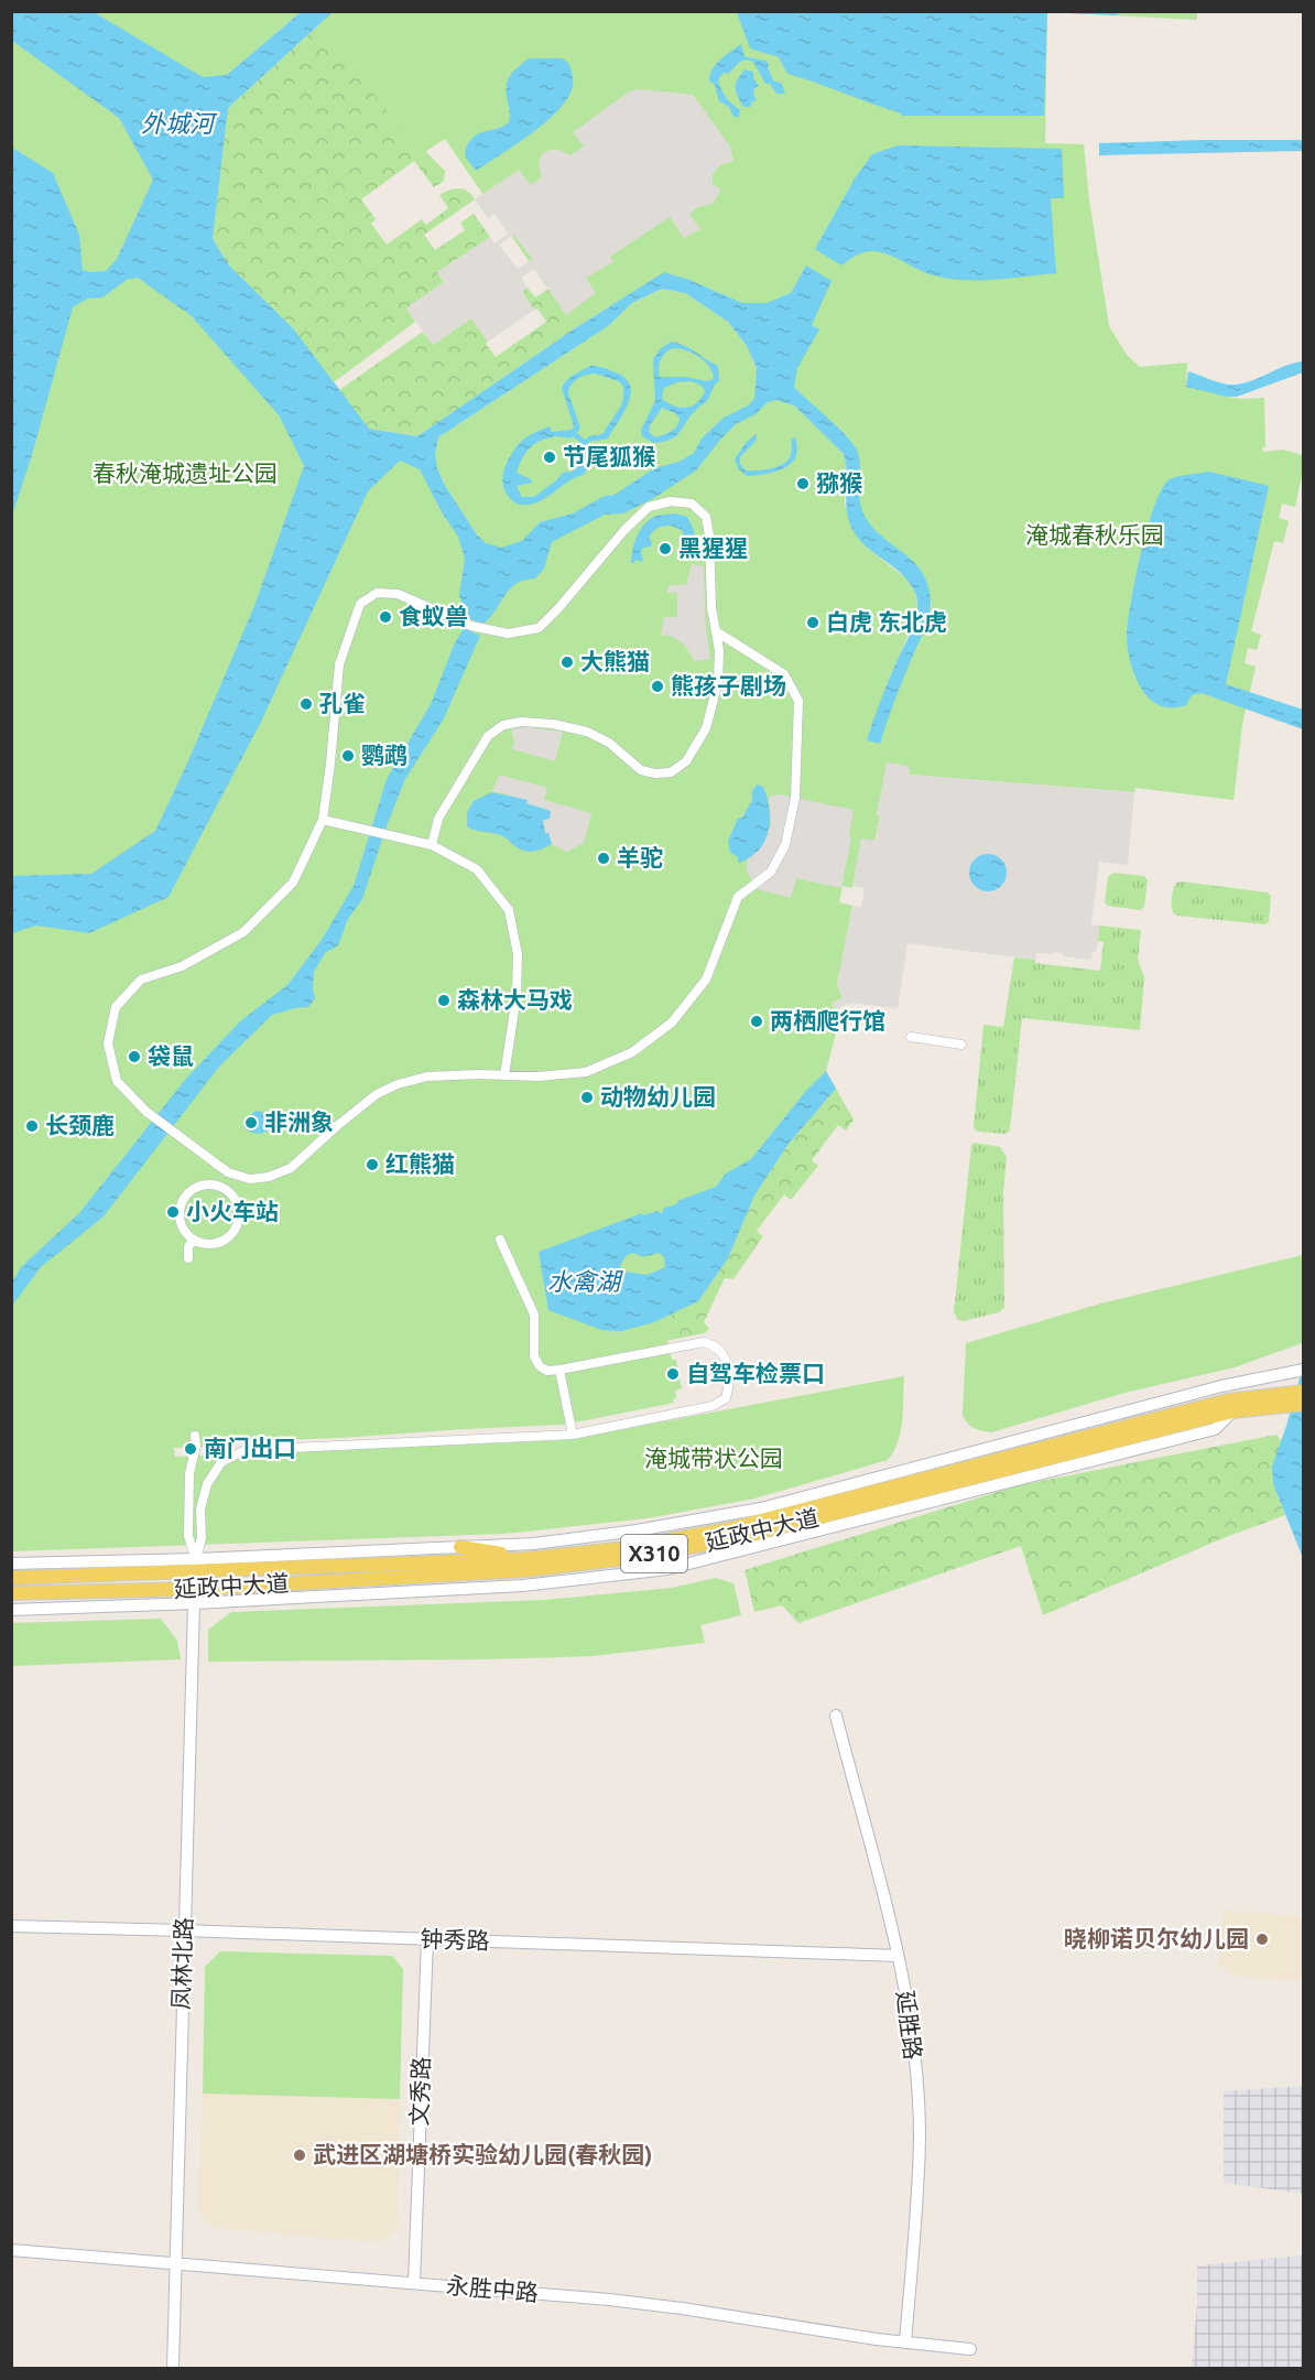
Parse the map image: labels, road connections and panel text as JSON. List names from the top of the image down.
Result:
{
  "streets": {
    "main road": ["延政中大道", "X310"],
    "street": [
      "钟秀路",
      "凤林北路",
      "延胜路",
      "文秀路",
      "永胜中路"
    ]
  },
  "crossings": [
    ["延政中大道", "凤林北路"],
    ["钟秀路", "凤林北路"],
    ["钟秀路", "延胜路"],
    ["钟秀路", "文秀路"],
    ["凤林北路", "永胜中路"],
    ["延胜路", "永胜中路"],
    ["文秀路", "永胜中路"]
  ],
  "water": ["外城河", "水禽湖"],
  "parks": ["春秋淹城遗址公园", "淹城春秋乐园", "淹城带状公园"],
  "places": [
    "节尾狐猴",
    "猕猴",
    "黑猩猩",
    "食蚁兽",
    "白虎 东北虎",
    "大熊猫",
    "熊孩子剧场",
    "孔雀",
    "鹦鹉",
    "羊驼",
    "森林大马戏",
    "两栖爬行馆",
    "袋鼠",
    "动物幼儿园",
    "非洲象",
    "长颈鹿",
    "红熊猫",
    "小火车站",
    "自驾车检票口",
    "南门出口",
    "晓柳诺贝尔幼儿园",
    "武进区湖塘桥实验幼儿园(春秋园)"
  ]
}
